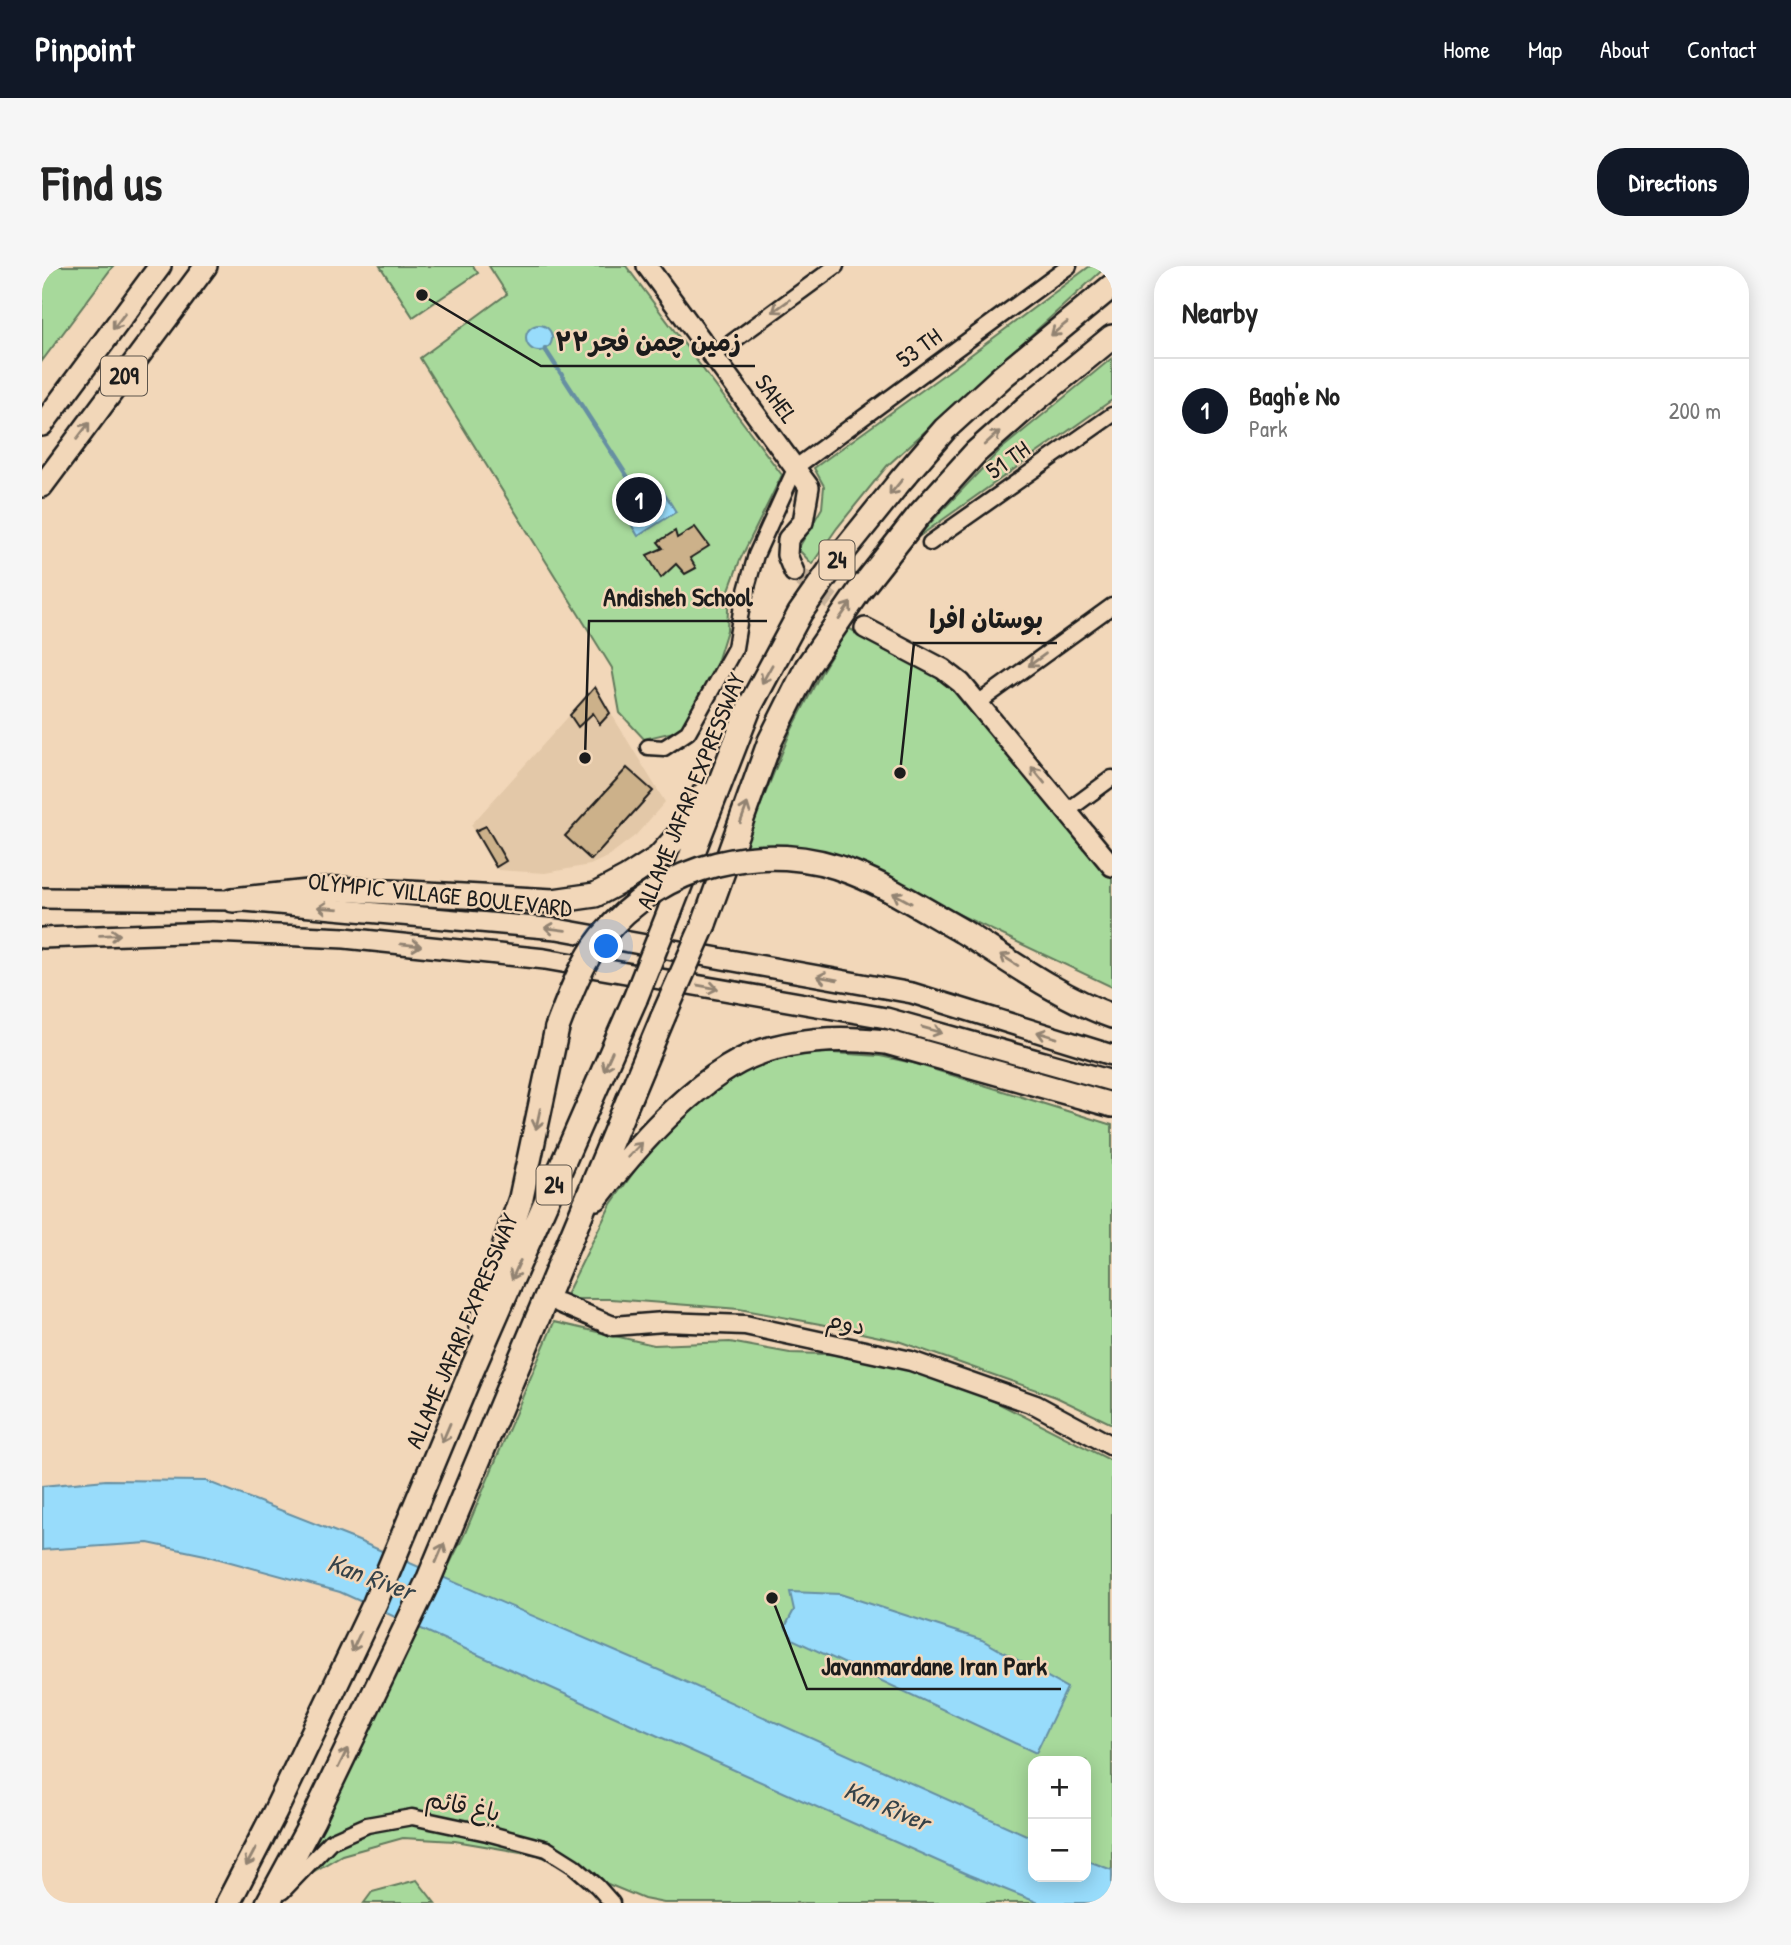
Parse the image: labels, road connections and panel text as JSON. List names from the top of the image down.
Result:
{
  "streets": {
    "highway": ["24", "ALLAME JAFARI EXPRESSWAY"],
    "main road": ["209", "SAHEL", "OLYMPIC VILLAGE BOULEVARD"],
    "street": [
      "53 TH",
      "51 TH",
      "دوم",
      "باغ قائم"
    ]
  },
  "crossings": [
    ["53 TH", "SAHEL"],
    ["24", "باغ قائم"]
  ],
  "water": ["Kan River"],
  "places": [
    "زمین چمن فجر۲۲",
    "Andisheh School",
    "بوستان افرا",
    "Javanmardane Iran Park"
  ],
  "page": {
    "header": "Pinpoint",
    "nav": [
      "Home",
      "Map",
      "About",
      "Contact"
    ],
    "buttons": "Directions",
    "title": "Find us",
    "heading": "Nearby",
    "list": [
      {
        "mark": "1",
        "name": "Bagh'e No",
        "note": "Park",
        "value": "200 m"
      }
    ],
    "pins": "1",
    "map_buttons": ["+", "−"]
  }
}
